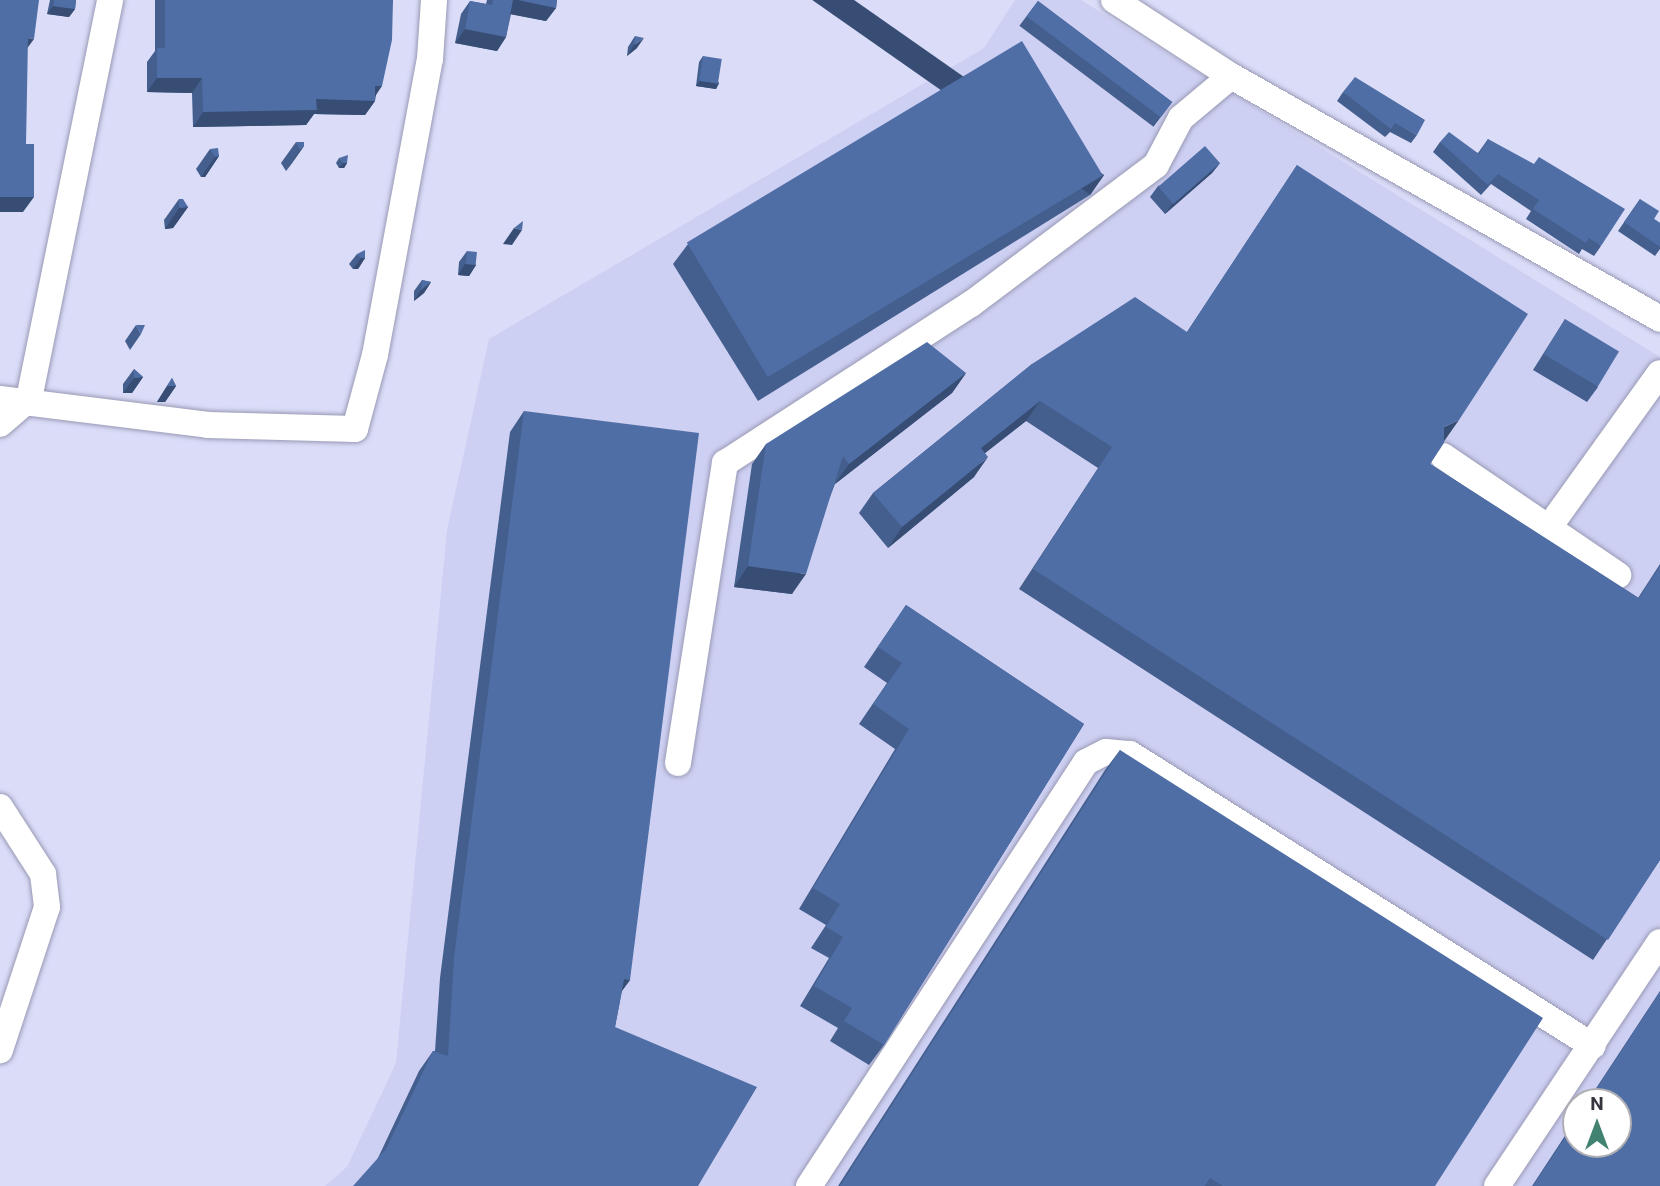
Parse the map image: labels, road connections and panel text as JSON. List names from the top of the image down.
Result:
{
  "north": "top"
}
